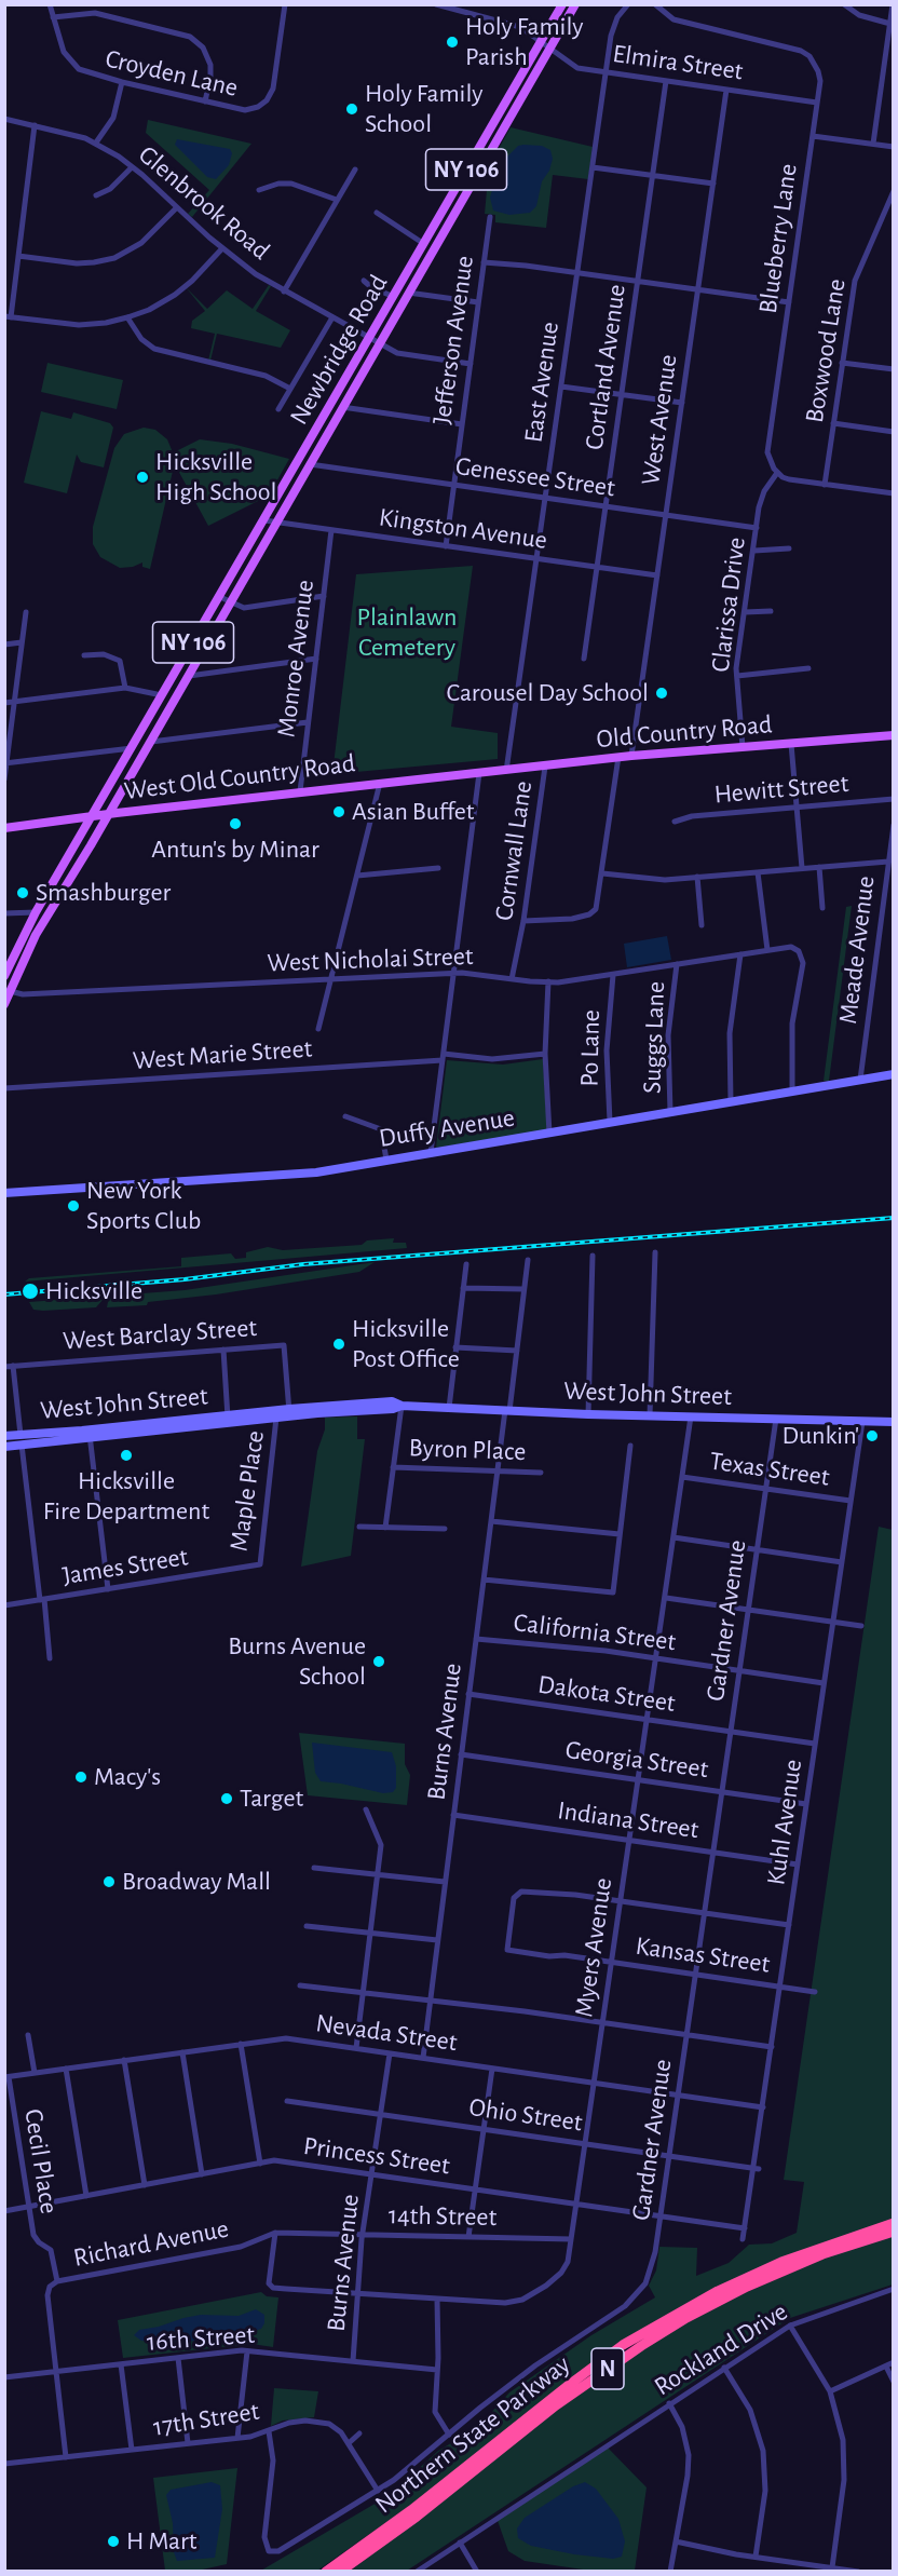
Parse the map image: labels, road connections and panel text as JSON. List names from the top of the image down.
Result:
{
  "streets": {
    "highway": ["N", "Northern State Parkway"],
    "main road": [
      "NY 106",
      "Newbridge Road",
      "Old Country Road",
      "West Old Country Road",
      "Duffy Avenue",
      "West John Street"
    ],
    "street": [
      "Elmira Street",
      "Croyden Lane",
      "Glenbrook Road",
      "Blueberry Lane",
      "Jefferson Avenue",
      "Boxwood Lane",
      "Cortland Avenue",
      "East Avenue",
      "West Avenue",
      "Genessee Street",
      "Kingston Avenue",
      "Clarissa Drive",
      "Monroe Avenue",
      "Hewitt Street",
      "Cornwall Lane",
      "Meade Avenue",
      "West Nicholai Street",
      "Suggs Lane",
      "Po Lane",
      "West Marie Street",
      "West Barclay Street",
      "Byron Place",
      "Texas Street",
      "Maple Place",
      "James Street",
      "Gardner Avenue",
      "California Street",
      "Dakota Street",
      "Burns Avenue",
      "Georgia Street",
      "Indiana Street",
      "Kuhl Avenue",
      "Myers Avenue",
      "Kansas Street",
      "Nevada Street",
      "Ohio Street",
      "Princess Street",
      "Cecil Place",
      "14th Street",
      "Richard Avenue",
      "16th Street",
      "Rockland Drive",
      "17th Street"
    ]
  },
  "crossings": [
    ["Elmira Street", "Blueberry Lane"],
    ["Elmira Street", "Newbridge Road"],
    ["Elmira Street", "Cortland Avenue"],
    ["Elmira Street", "East Avenue"],
    ["Elmira Street", "West Avenue"],
    ["NY 106", "Newbridge Road"],
    ["NY 106", "West Old Country Road"],
    ["NY 106", "West Nicholai Street"],
    ["Glenbrook Road", "Jefferson Avenue"],
    ["Glenbrook Road", "Newbridge Road"],
    ["Blueberry Lane", "Clarissa Drive"],
    ["Jefferson Avenue", "Genessee Street"],
    ["Jefferson Avenue", "Kingston Avenue"],
    ["Newbridge Road", "Genessee Street"],
    ["Newbridge Road", "Kingston Avenue"],
    ["Newbridge Road", "West Old Country Road"],
    ["Cortland Avenue", "Genessee Street"],
    ["Cortland Avenue", "Kingston Avenue"],
    ["East Avenue", "Genessee Street"],
    ["East Avenue", "Kingston Avenue"],
    ["East Avenue", "Old Country Road"],
    ["West Avenue", "Genessee Street"],
    ["West Avenue", "Kingston Avenue"],
    ["West Avenue", "Old Country Road"],
    ["Genessee Street", "Clarissa Drive"],
    ["Kingston Avenue", "Monroe Avenue"],
    ["Clarissa Drive", "Old Country Road"],
    ["Monroe Avenue", "West Old Country Road"],
    ["Old Country Road", "West Old Country Road"],
    ["Old Country Road", "Cornwall Lane"],
    ["Cornwall Lane", "West Nicholai Street"],
    ["Meade Avenue", "Duffy Avenue"],
    ["West Nicholai Street", "Suggs Lane"],
    ["West Nicholai Street", "Po Lane"],
    ["West Nicholai Street", "Duffy Avenue"],
    ["Suggs Lane", "Duffy Avenue"],
    ["Po Lane", "Duffy Avenue"],
    ["West Barclay Street", "West John Street"],
    ["West John Street", "Maple Place"],
    ["West John Street", "Gardner Avenue"],
    ["West John Street", "Burns Avenue"],
    ["West John Street", "Kuhl Avenue"],
    ["West John Street", "Myers Avenue"],
    ["Byron Place", "Burns Avenue"],
    ["Texas Street", "Gardner Avenue"],
    ["Texas Street", "Kuhl Avenue"],
    ["Texas Street", "Myers Avenue"],
    ["Maple Place", "James Street"],
    ["Gardner Avenue", "California Street"],
    ["Gardner Avenue", "Dakota Street"],
    ["Gardner Avenue", "Georgia Street"],
    ["Gardner Avenue", "Indiana Street"],
    ["Gardner Avenue", "Kansas Street"],
    ["Gardner Avenue", "Nevada Street"],
    ["Gardner Avenue", "Ohio Street"],
    ["Gardner Avenue", "Princess Street"],
    ["Gardner Avenue", "17th Street"],
    ["California Street", "Burns Avenue"],
    ["California Street", "Kuhl Avenue"],
    ["California Street", "Myers Avenue"],
    ["Dakota Street", "Burns Avenue"],
    ["Dakota Street", "Kuhl Avenue"],
    ["Dakota Street", "Myers Avenue"],
    ["Burns Avenue", "Georgia Street"],
    ["Burns Avenue", "Indiana Street"],
    ["Burns Avenue", "Myers Avenue"],
    ["Burns Avenue", "Nevada Street"],
    ["Burns Avenue", "Ohio Street"],
    ["Burns Avenue", "Princess Street"],
    ["Burns Avenue", "14th Street"],
    ["Burns Avenue", "16th Street"],
    ["Georgia Street", "Kuhl Avenue"],
    ["Georgia Street", "Myers Avenue"],
    ["Indiana Street", "Kuhl Avenue"],
    ["Indiana Street", "Myers Avenue"],
    ["Kuhl Avenue", "Kansas Street"],
    ["Kuhl Avenue", "Nevada Street"],
    ["Kuhl Avenue", "Ohio Street"],
    ["Kuhl Avenue", "Princess Street"],
    ["Myers Avenue", "Kansas Street"],
    ["Myers Avenue", "Nevada Street"],
    ["Myers Avenue", "Ohio Street"],
    ["Myers Avenue", "Princess Street"],
    ["Myers Avenue", "14th Street"],
    ["Myers Avenue", "Richard Avenue"],
    ["Nevada Street", "Cecil Place"],
    ["Princess Street", "Cecil Place"],
    ["Cecil Place", "Richard Avenue"],
    ["14th Street", "Richard Avenue"],
    ["Richard Avenue", "16th Street"],
    ["Richard Avenue", "17th Street"]
  ],
  "parks": ["Plainlawn Cemetery"],
  "places": [
    "Holy Family Parish",
    "Holy Family School",
    "Hicksville High School",
    "Carousel Day School",
    "Asian Buffet",
    "Antun's by Minar",
    "Smashburger",
    "New York Sports Club",
    "Hicksville",
    "Hicksville Post Office",
    "Dunkin'",
    "Hicksville Fire Department",
    "Burns Avenue School",
    "Macy's",
    "Target",
    "Broadway Mall",
    "H Mart"
  ]
}
